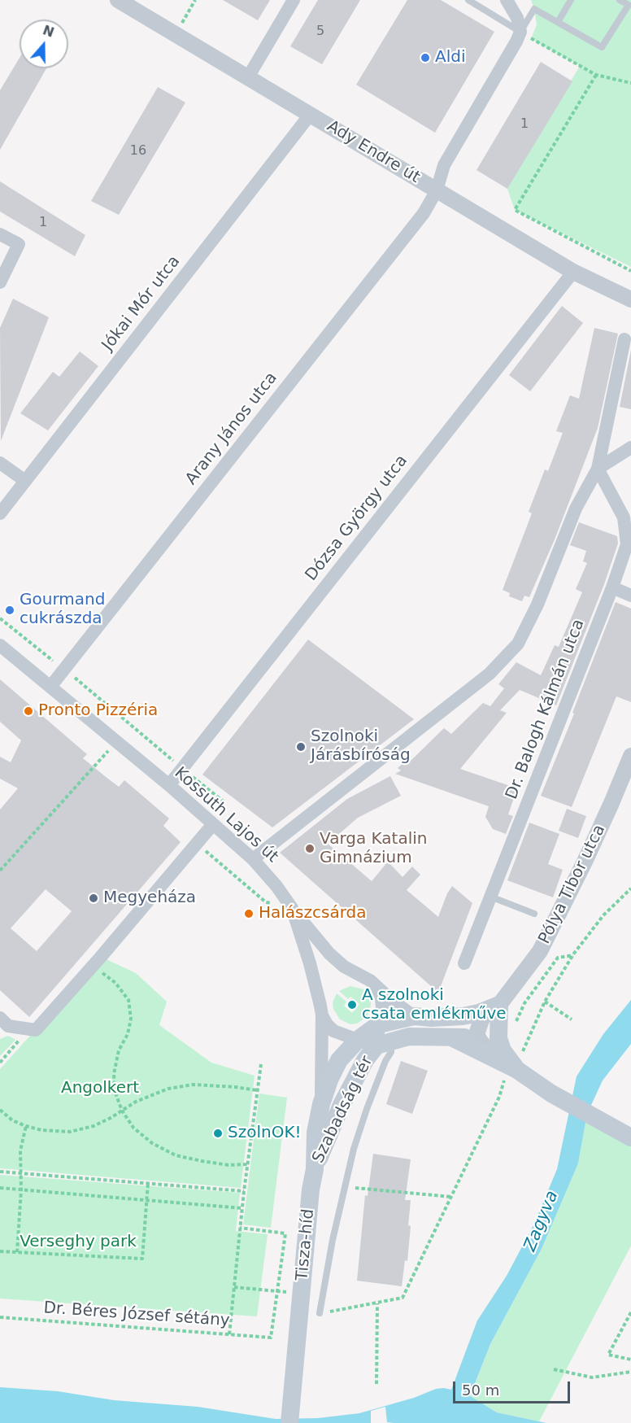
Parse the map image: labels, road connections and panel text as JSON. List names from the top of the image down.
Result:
{
  "streets": {
    "main road": ["Szabadság tér", "Tisza-híd"],
    "street": [
      "Ady Endre út",
      "Jókai Mór utca",
      "Arany János utca",
      "Dózsa György utca",
      "Dr. Balogh Kálmán utca",
      "Kossuth Lajos út",
      "Pólya Tibor utca"
    ],
    "path": ["Dr. Béres József sétány"]
  },
  "crossings": [
    ["Ady Endre út", "Jókai Mór utca"],
    ["Ady Endre út", "Arany János utca"],
    ["Ady Endre út", "Dózsa György utca"],
    ["Arany János utca", "Kossuth Lajos út"],
    ["Dózsa György utca", "Kossuth Lajos út"],
    ["Kossuth Lajos út", "Szabadság tér"],
    ["Szabadság tér", "Tisza-híd"]
  ],
  "water": ["Zagyva"],
  "parks": ["Angolkert", "Verseghy park"],
  "places": [
    "Aldi",
    "Gourmand cukrászda",
    "Pronto Pizzéria",
    "Szolnoki Járásbíróság",
    "Varga Katalin Gimnázium",
    "Megyeháza",
    "Halászcsárda",
    "A szolnoki csata emlékműve",
    "SzolnOK!"
  ],
  "house_numbers": [
    "5",
    "1",
    "16",
    "1"
  ],
  "scale_bar": "50 m",
  "north": "top"
}
